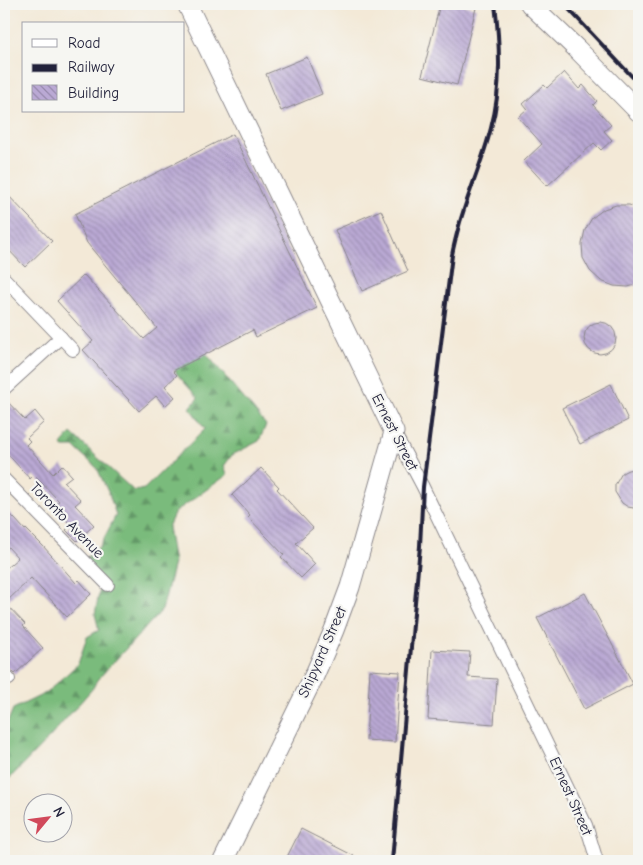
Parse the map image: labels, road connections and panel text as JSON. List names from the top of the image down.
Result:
{
  "streets": {
    "street": ["Ernest Street", "Toronto Avenue", "Shipyard Street"]
  },
  "crossings": [
    ["Ernest Street", "Shipyard Street"]
  ],
  "legend": ["Road", "Railway", "Building"],
  "north": "top right"
}
